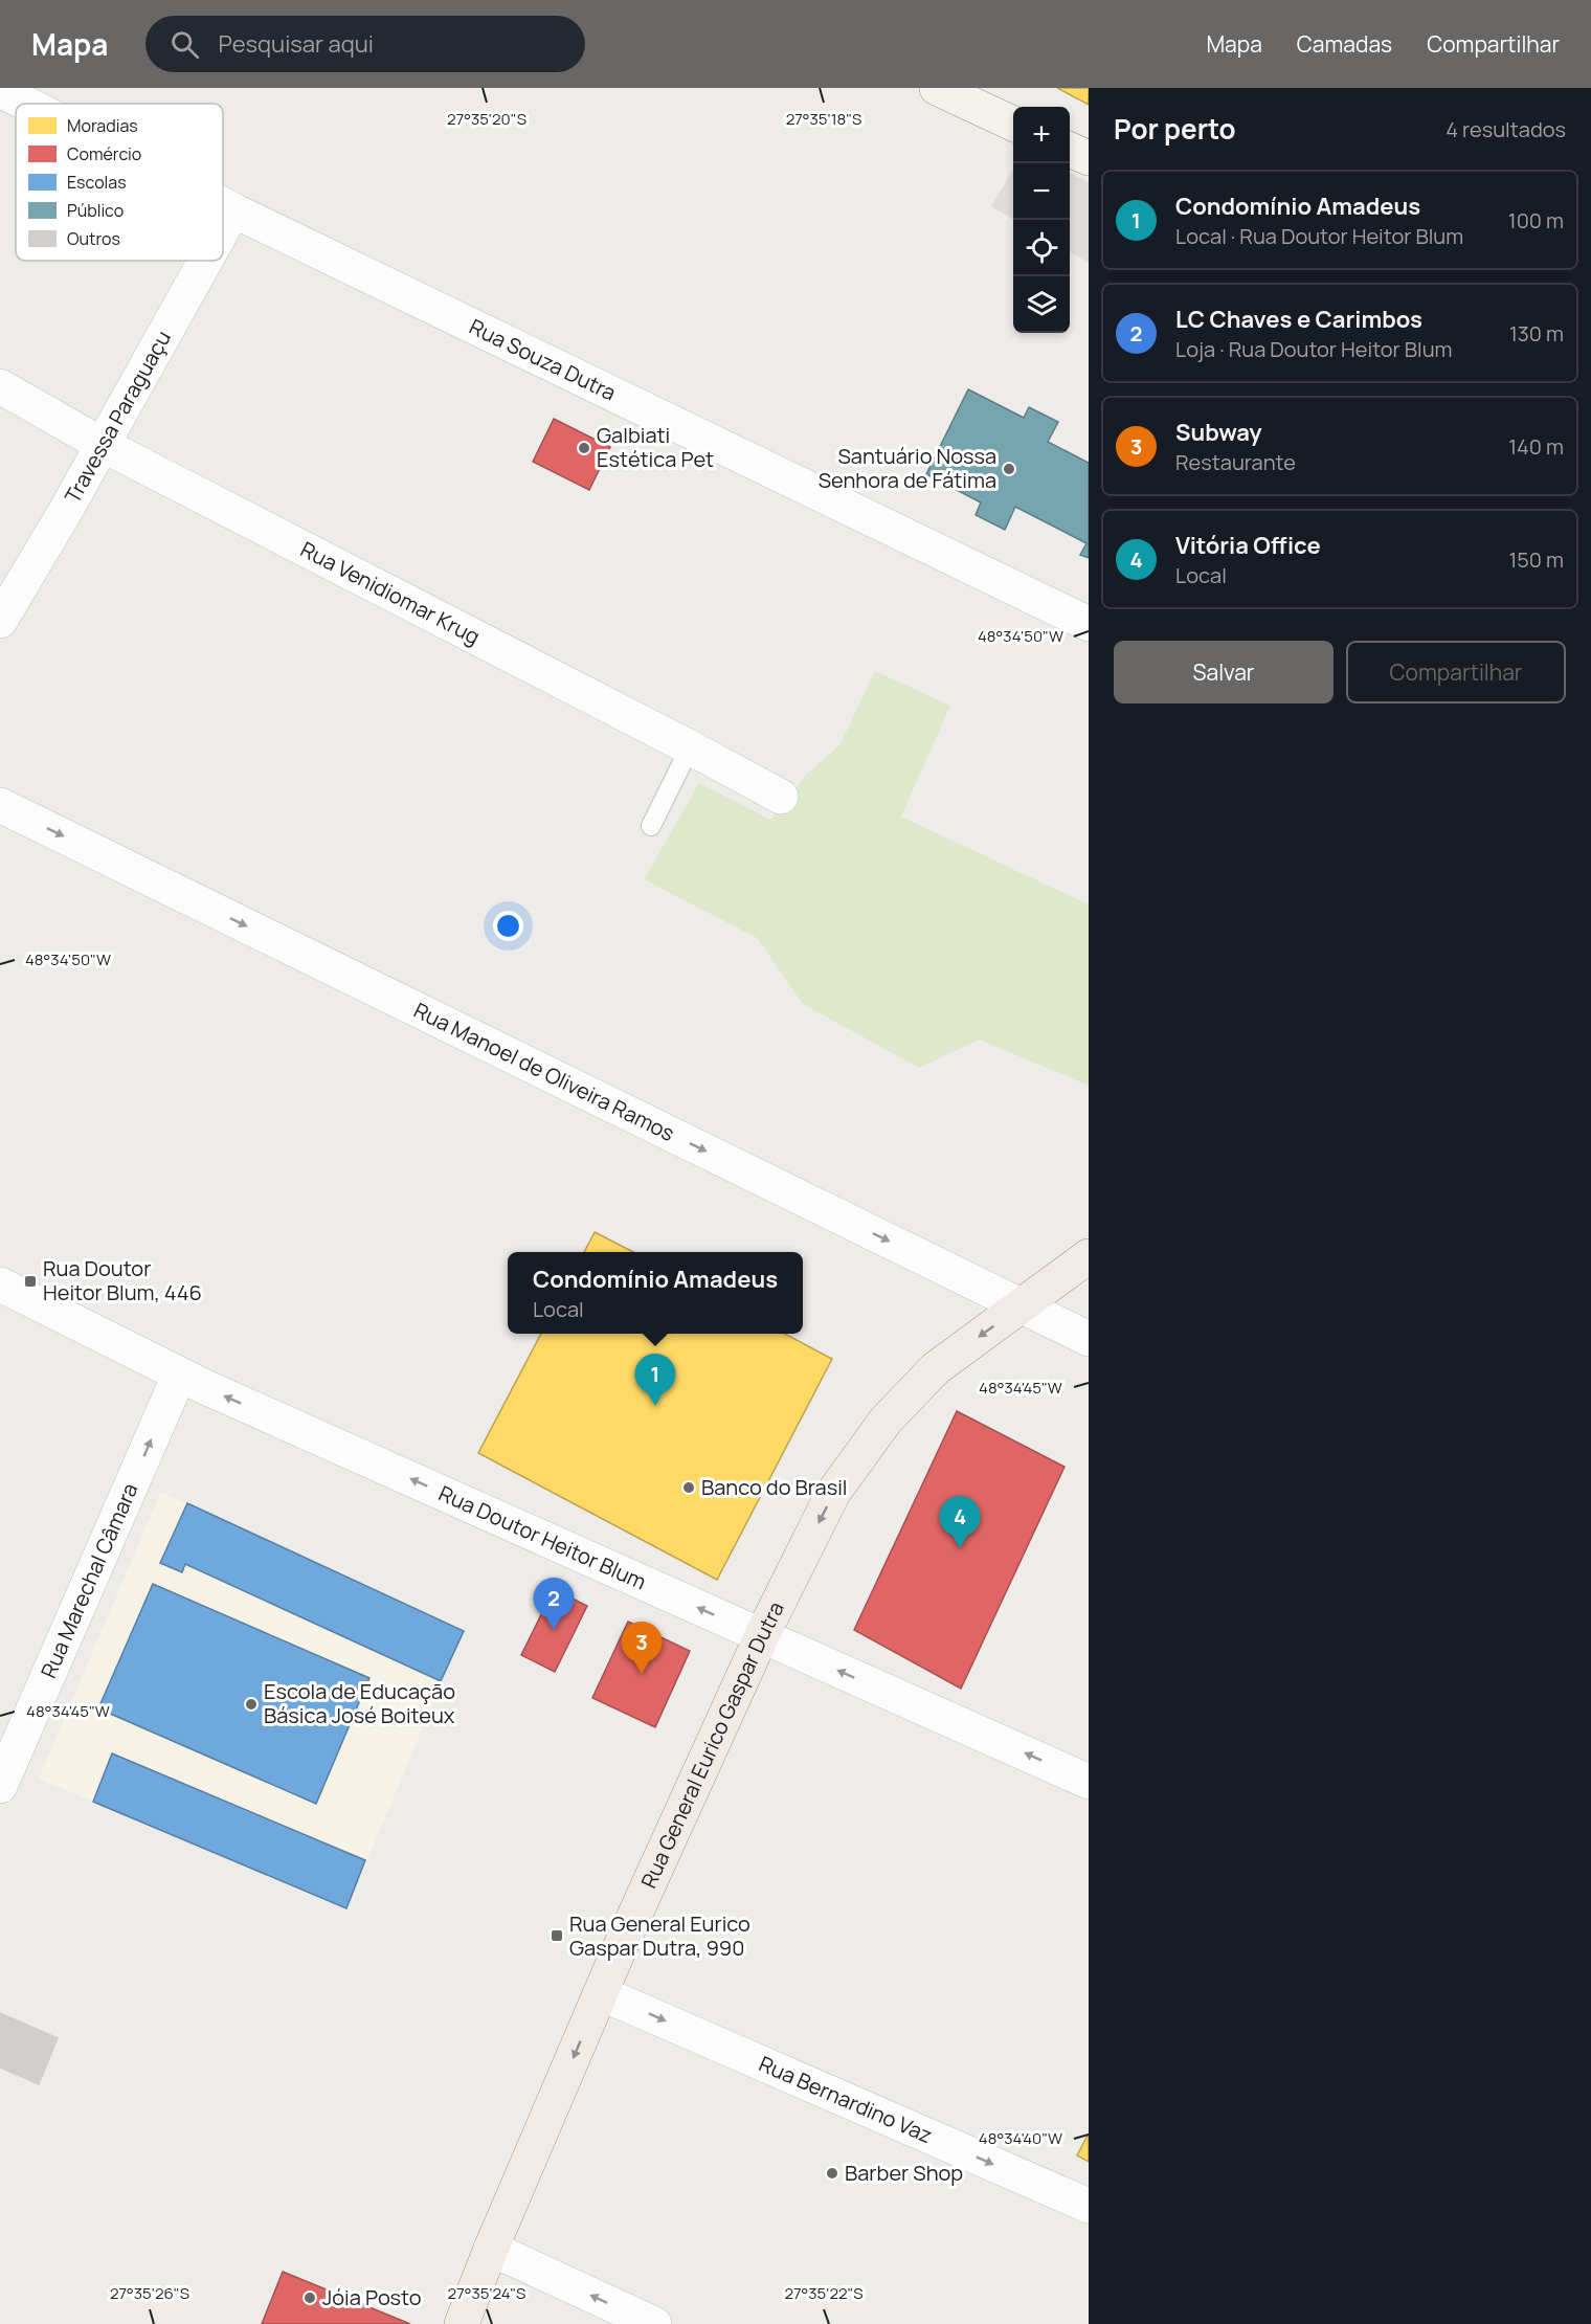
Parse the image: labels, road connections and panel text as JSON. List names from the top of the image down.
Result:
{
  "streets": {
    "main road": ["Rua General Eurico Gaspar Dutra"],
    "street": [
      "Rua Souza Dutra",
      "Travessa Paraguaçu",
      "Rua Venidiomar Krug",
      "Rua Manoel de Oliveira Ramos",
      "Rua Doutor Heitor Blum",
      "Rua Marechal Câmara",
      "Rua Bernardino Vaz"
    ]
  },
  "crossings": [
    ["Rua Souza Dutra", "Travessa Paraguaçu"],
    ["Travessa Paraguaçu", "Rua Venidiomar Krug"],
    ["Rua Manoel de Oliveira Ramos", "Rua General Eurico Gaspar Dutra"],
    ["Rua Doutor Heitor Blum", "Rua Marechal Câmara"],
    ["Rua Doutor Heitor Blum", "Rua General Eurico Gaspar Dutra"],
    ["Rua General Eurico Gaspar Dutra", "Rua Bernardino Vaz"]
  ],
  "one_way": [
    "Rua Manoel de Oliveira Ramos",
    "Rua Doutor Heitor Blum",
    "Rua Marechal Câmara",
    "Rua General Eurico Gaspar Dutra"
  ],
  "places": {
    "other": [
      "Galbiati Estética Pet",
      "Santuário Nossa Senhora de Fátima",
      "Banco do Brasil",
      "Escola de Educação Básica José Boiteux",
      "Barber Shop",
      "Jóia Posto"
    ],
    "transit": ["Rua Doutor Heitor Blum, 446", "Rua General Eurico Gaspar Dutra, 990"]
  },
  "legend": [
    "Moradias",
    "Comércio",
    "Escolas",
    "Público",
    "Outros"
  ],
  "page": {
    "header": "Mapa",
    "search": "Pesquisar aqui",
    "nav": ["Mapa", "Camadas", "Compartilhar"],
    "heading": ["Por perto", "4 resultados"],
    "map_buttons": ["+", "−"],
    "list": [
      {
        "mark": "1",
        "name": "Condomínio Amadeus",
        "note": "Local · Rua Doutor Heitor Blum",
        "value": "100 m"
      },
      {
        "mark": "2",
        "name": "LC Chaves e Carimbos",
        "note": "Loja · Rua Doutor Heitor Blum",
        "value": "130 m"
      },
      {
        "mark": "3",
        "name": "Subway",
        "note": "Restaurante",
        "value": "140 m"
      },
      {
        "mark": "4",
        "name": "Vitória Office",
        "note": "Local",
        "value": "150 m"
      }
    ],
    "buttons": ["Salvar", "Compartilhar"],
    "popup": ["Condomínio Amadeus", "Local"],
    "pins": [
      "1",
      "4",
      "2",
      "3"
    ]
  },
  "coordinates": [
    "27°35'20\"S",
    "27°35'18\"S",
    "48°34'50\"W",
    "48°34'45\"W",
    "48°34'40\"W",
    "27°35'26\"S",
    "27°35'24\"S",
    "27°35'22\"S"
  ]
}
